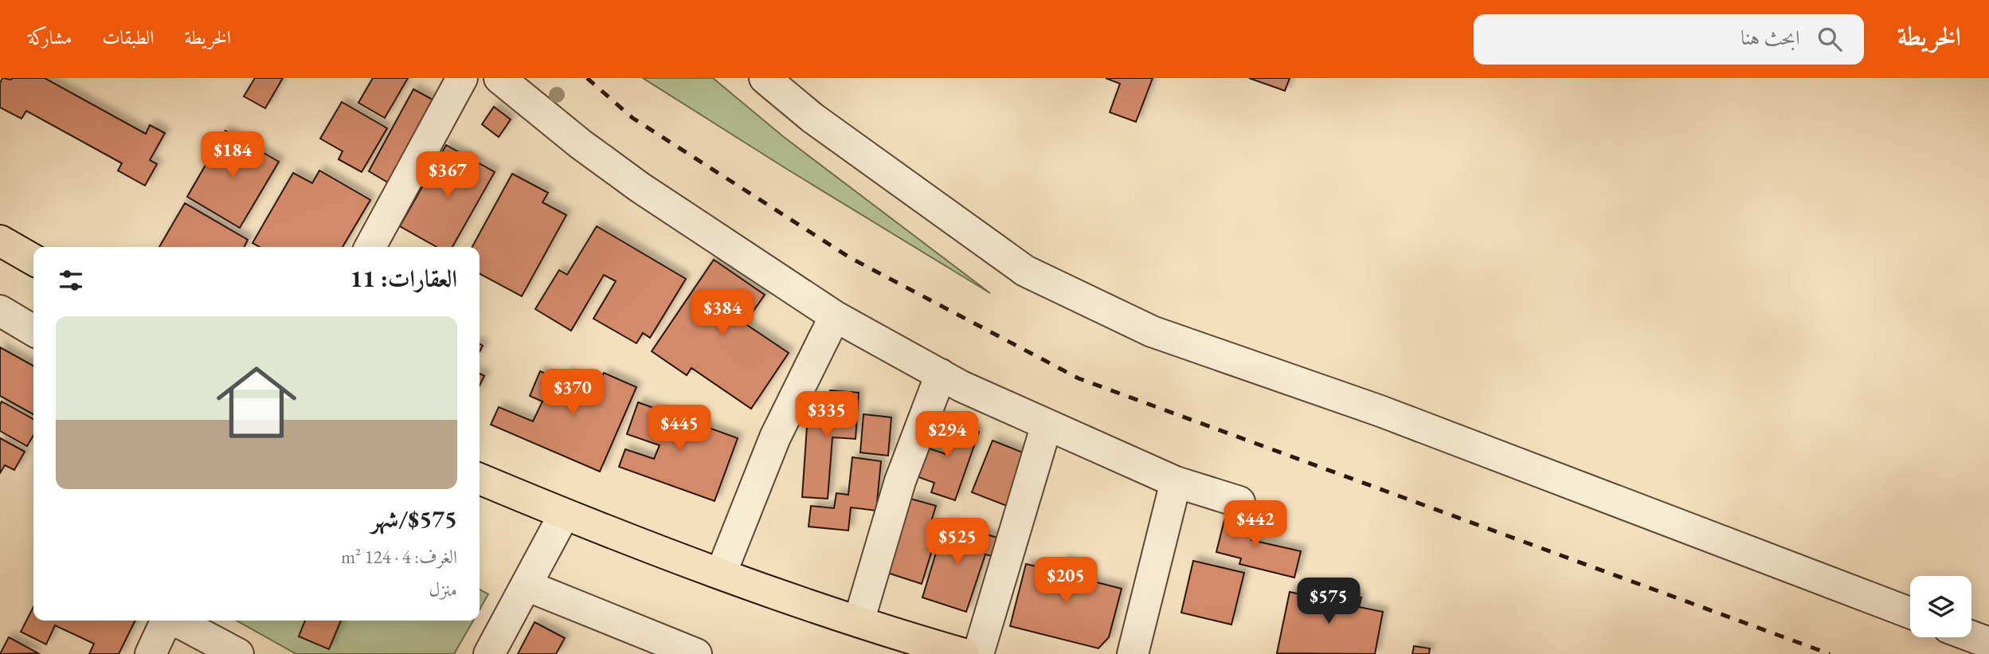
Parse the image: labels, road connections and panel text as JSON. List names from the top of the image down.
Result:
{
  "page": {
    "header": "الخريطة",
    "search": "ابحث هنا",
    "nav": ["الخريطة", "الطبقات", "مشاركة"],
    "price": [
      "$184",
      "$367",
      "$384",
      "$370",
      "$335",
      "$445",
      "$294",
      "$442",
      "$525",
      "$205",
      "$575"
    ],
    "heading": "العقارات: 11",
    "list": [
      {
        "name": "$575/شهر",
        "note": "الغرف: 4 · 124 m² · منزل"
      }
    ]
  }
}
